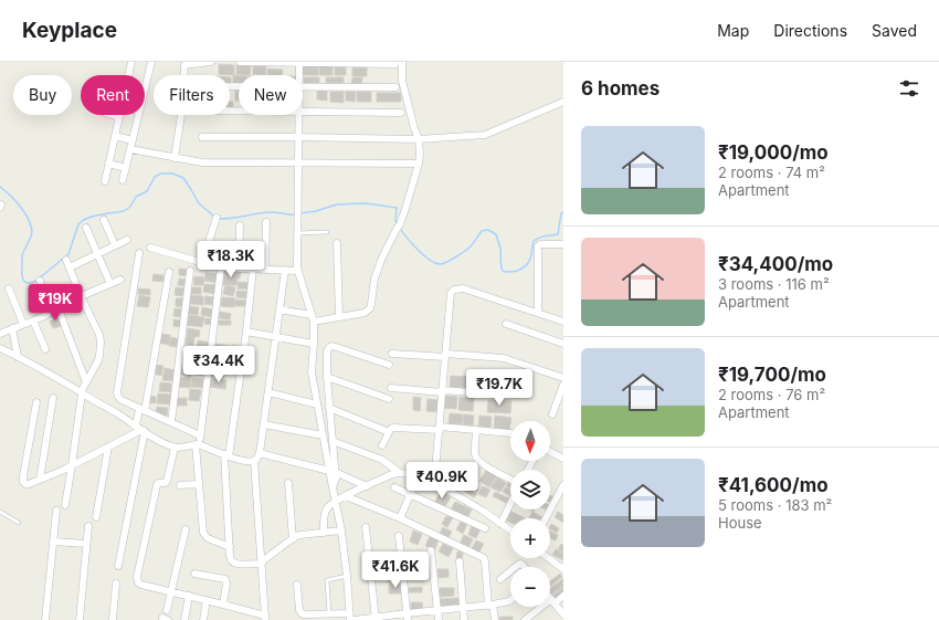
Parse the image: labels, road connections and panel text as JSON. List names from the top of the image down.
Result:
{
  "north": "bottom",
  "page": {
    "header": "Keyplace",
    "nav": ["Map", "Directions", "Saved"],
    "heading": "6 homes",
    "chip": [
      "Buy",
      "Rent",
      "Filters",
      "New"
    ],
    "list": [
      {
        "name": "₹19,000/mo",
        "note": "2 rooms · 74 m² · Apartment"
      },
      {
        "name": "₹34,400/mo",
        "note": "3 rooms · 116 m² · Apartment"
      },
      {
        "name": "₹19,700/mo",
        "note": "2 rooms · 76 m² · Apartment"
      },
      {
        "name": "₹41,600/mo",
        "note": "5 rooms · 183 m² · House"
      }
    ],
    "price": [
      "₹18.3K",
      "₹19K",
      "₹34.4K",
      "₹19.7K",
      "₹40.9K",
      "₹41.6K"
    ],
    "map_buttons": ["+", "−"]
  }
}
